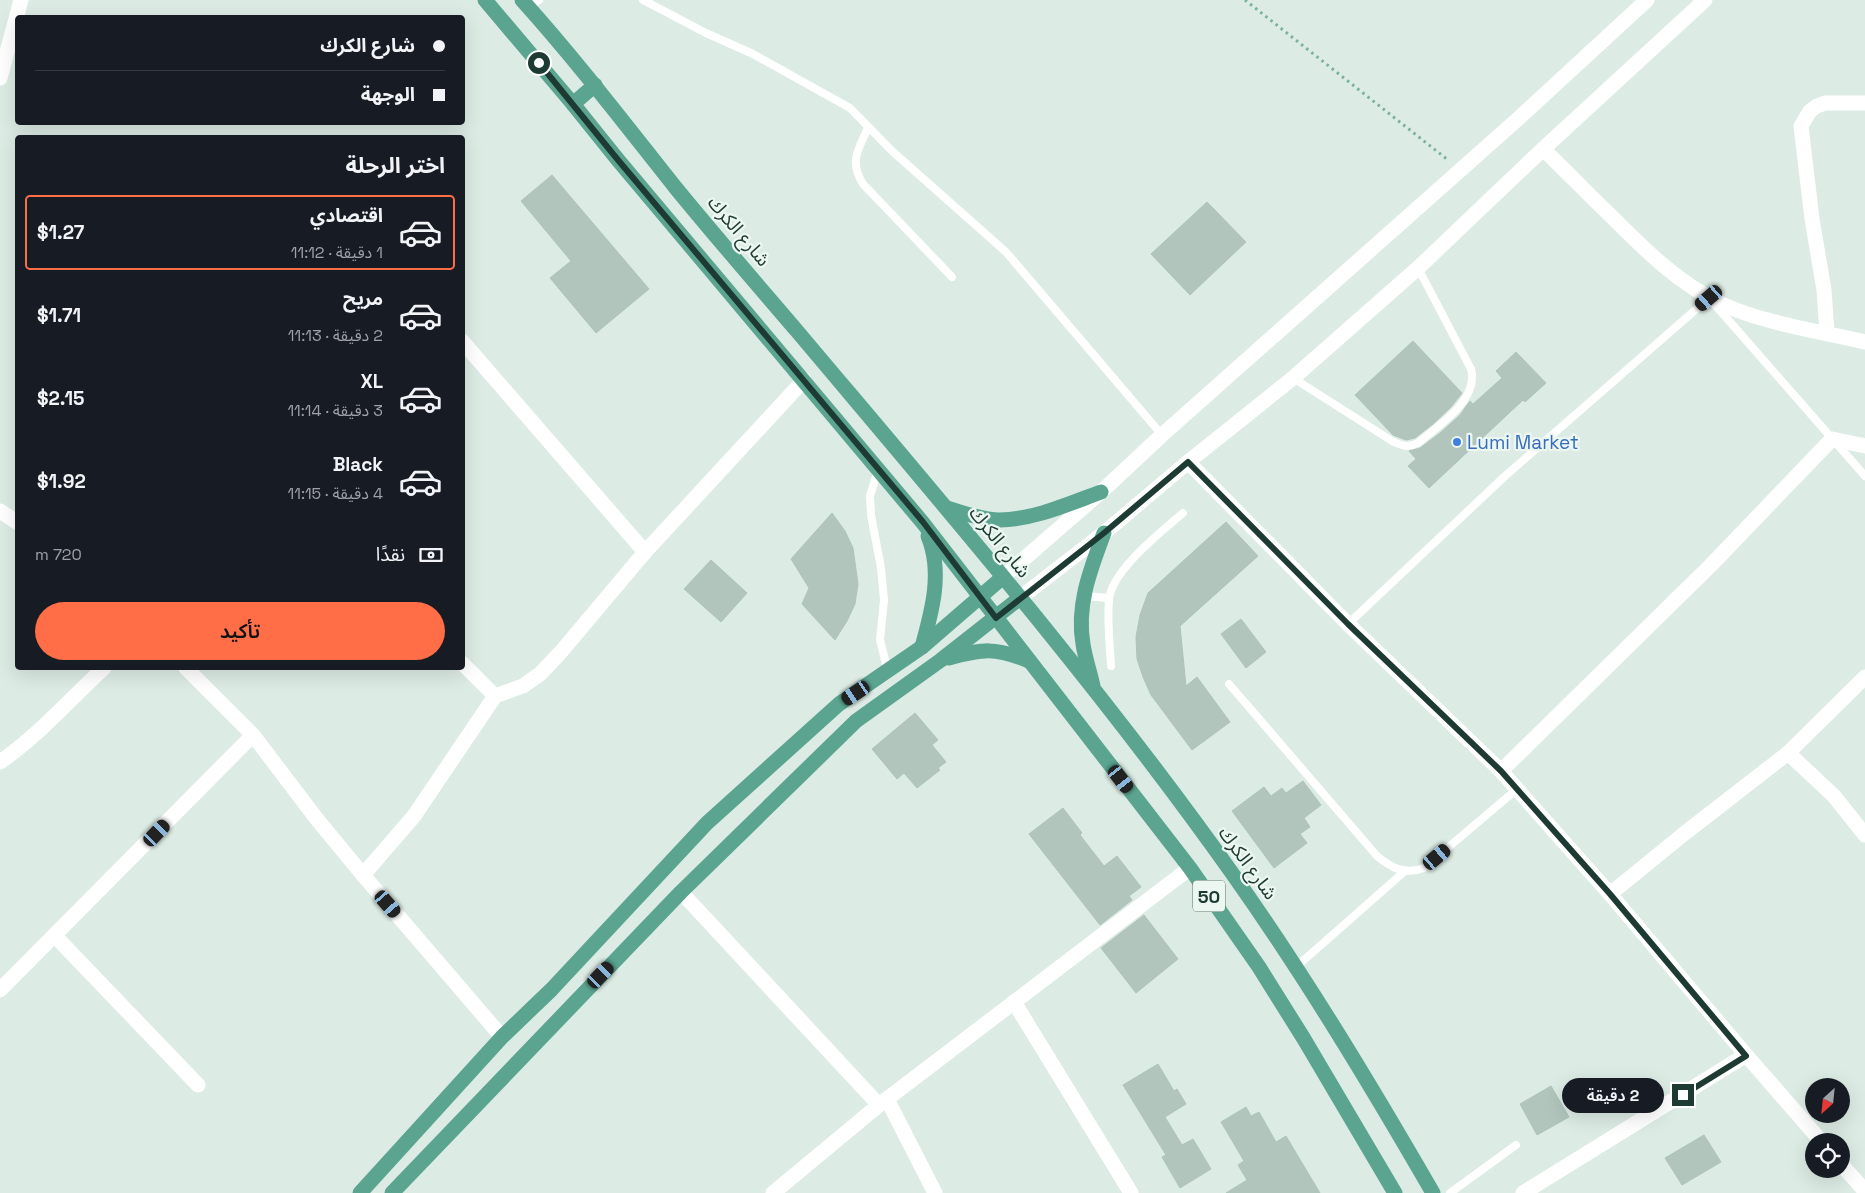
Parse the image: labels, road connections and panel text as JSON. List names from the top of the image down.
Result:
{
  "streets": {
    "main road": ["شارع الكرك", "50"]
  },
  "places": ["Lumi Market"],
  "north": "bottom left",
  "page": {
    "banner": ["شارع الكرك", "الوجهة"],
    "heading": "اختر الرحلة",
    "list": [
      {
        "name": "اقتصادي",
        "note": "1 دقيقة · 11:12",
        "value": "$1.27"
      },
      {
        "name": "مريح",
        "note": "2 دقيقة · 11:13",
        "value": "$1.71"
      },
      {
        "name": "XL",
        "note": "3 دقيقة · 11:14",
        "value": "$2.15"
      },
      {
        "name": "Black",
        "note": "4 دقيقة · 11:15",
        "value": "$1.92"
      }
    ],
    "pay": ["نقدًا", "720 m"],
    "buttons": "تأكيد",
    "bubble": "2 دقيقة"
  }
}
